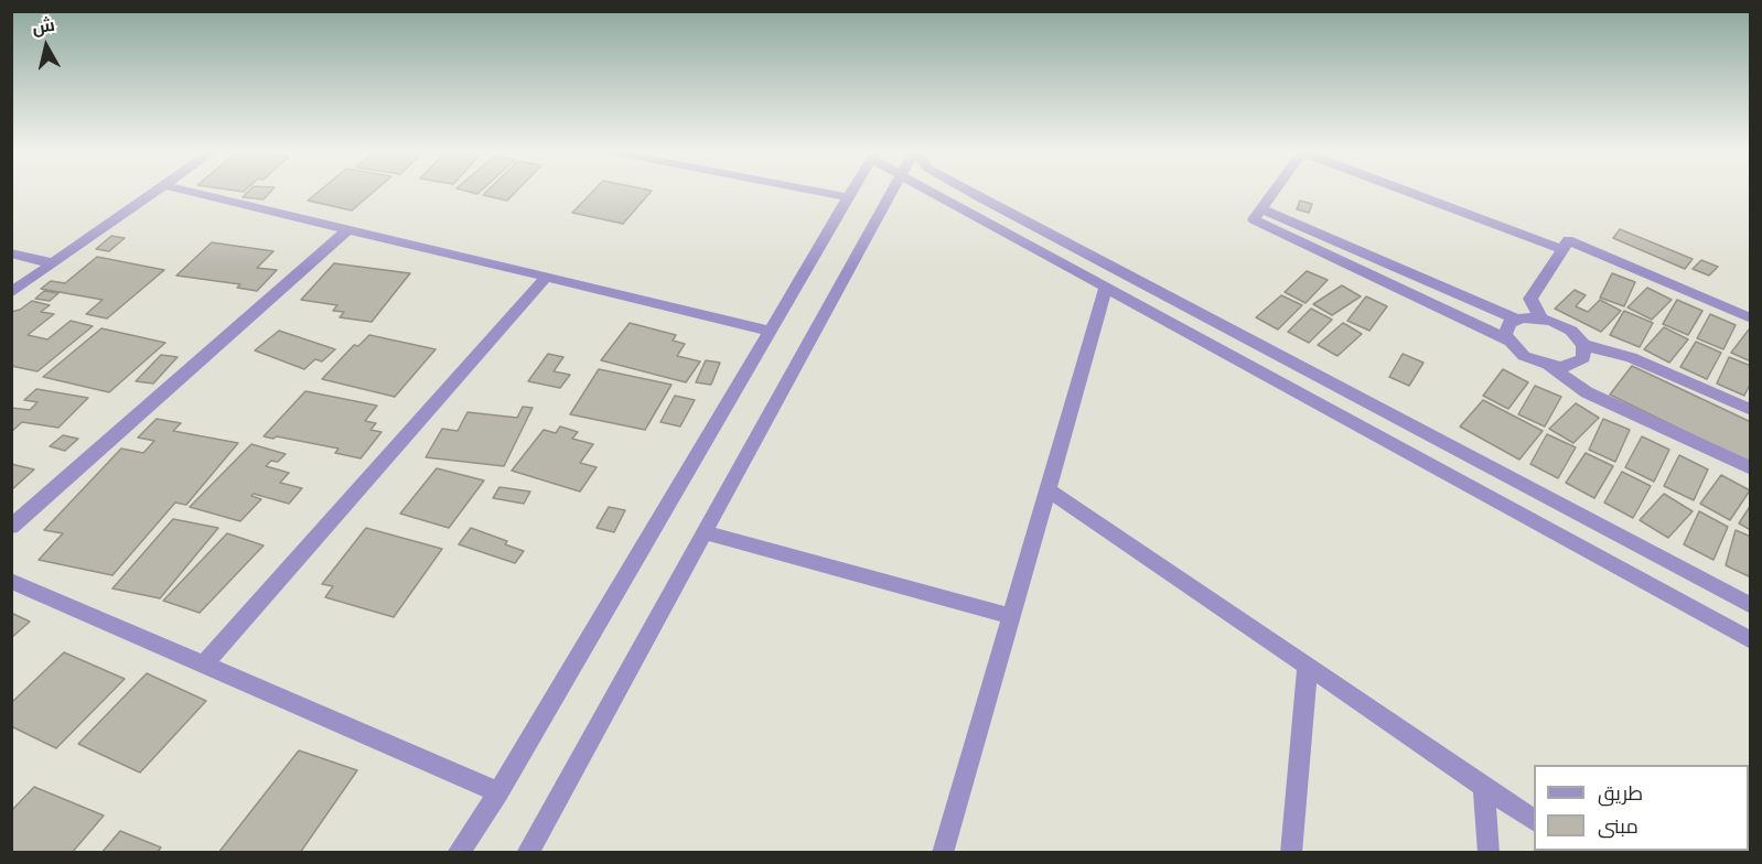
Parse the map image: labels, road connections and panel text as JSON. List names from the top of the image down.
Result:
{
  "legend": ["طريق", "مبنى"],
  "north": "top"
}
